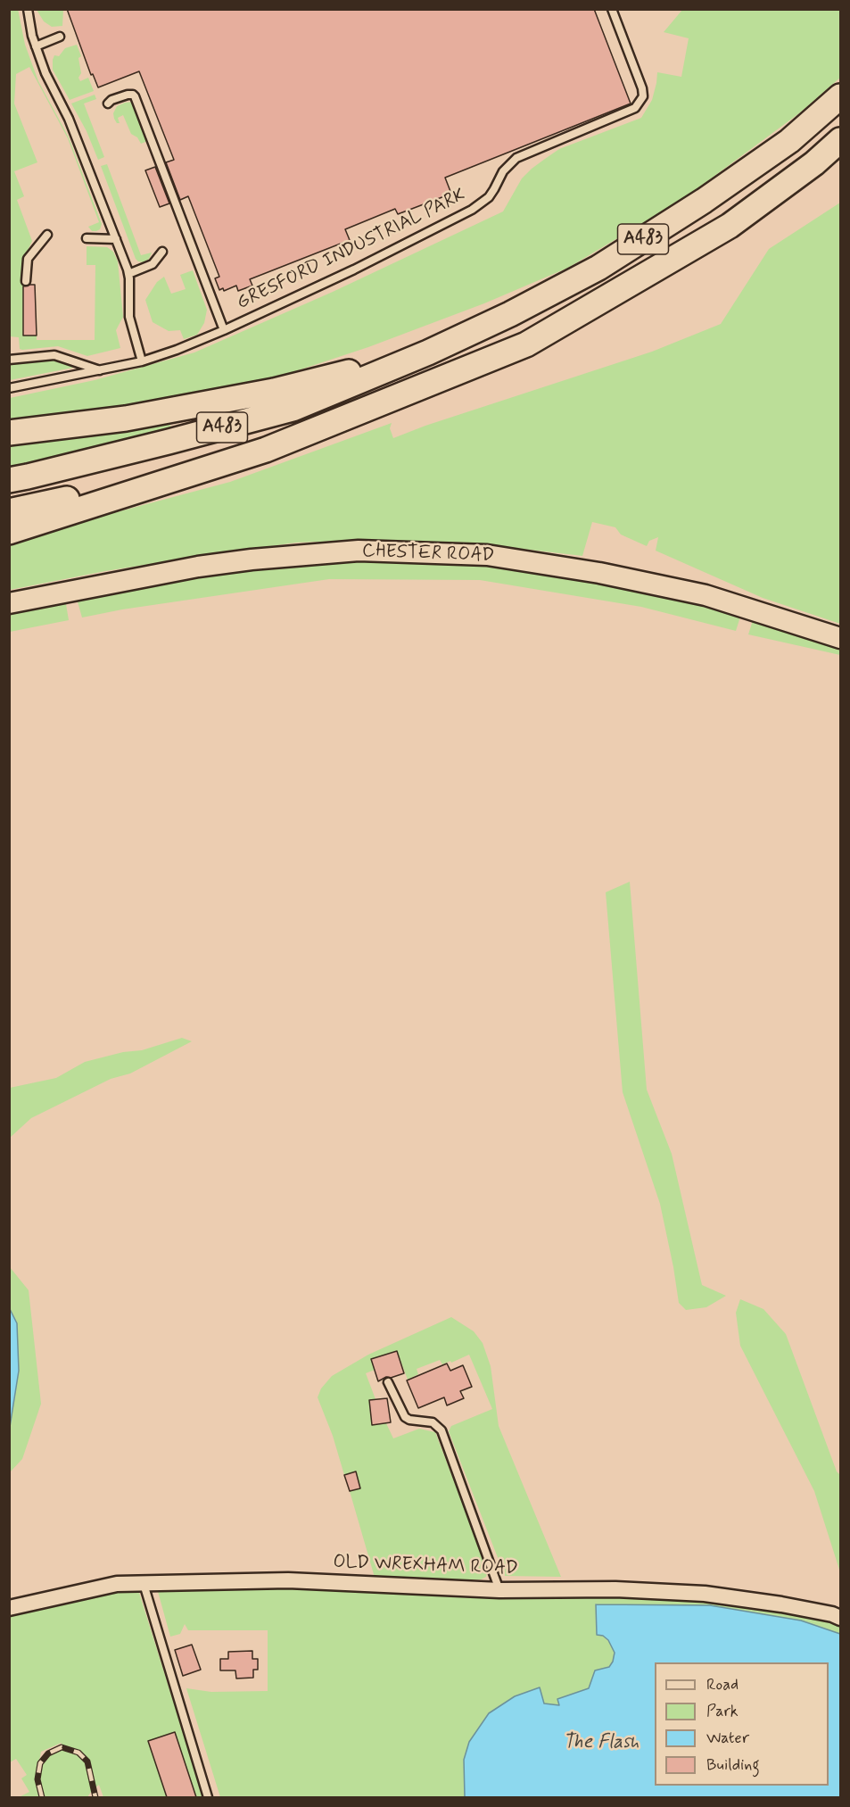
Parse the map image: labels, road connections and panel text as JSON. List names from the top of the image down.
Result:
{
  "streets": {
    "highway": ["A483"],
    "main road": ["CHESTER ROAD"],
    "street": ["OLD WREXHAM ROAD"],
    "lane": ["GRESFORD INDUSTRIAL PARK"]
  },
  "water": ["The Flash"],
  "legend": [
    "Road",
    "Park",
    "Water",
    "Building"
  ]
}
